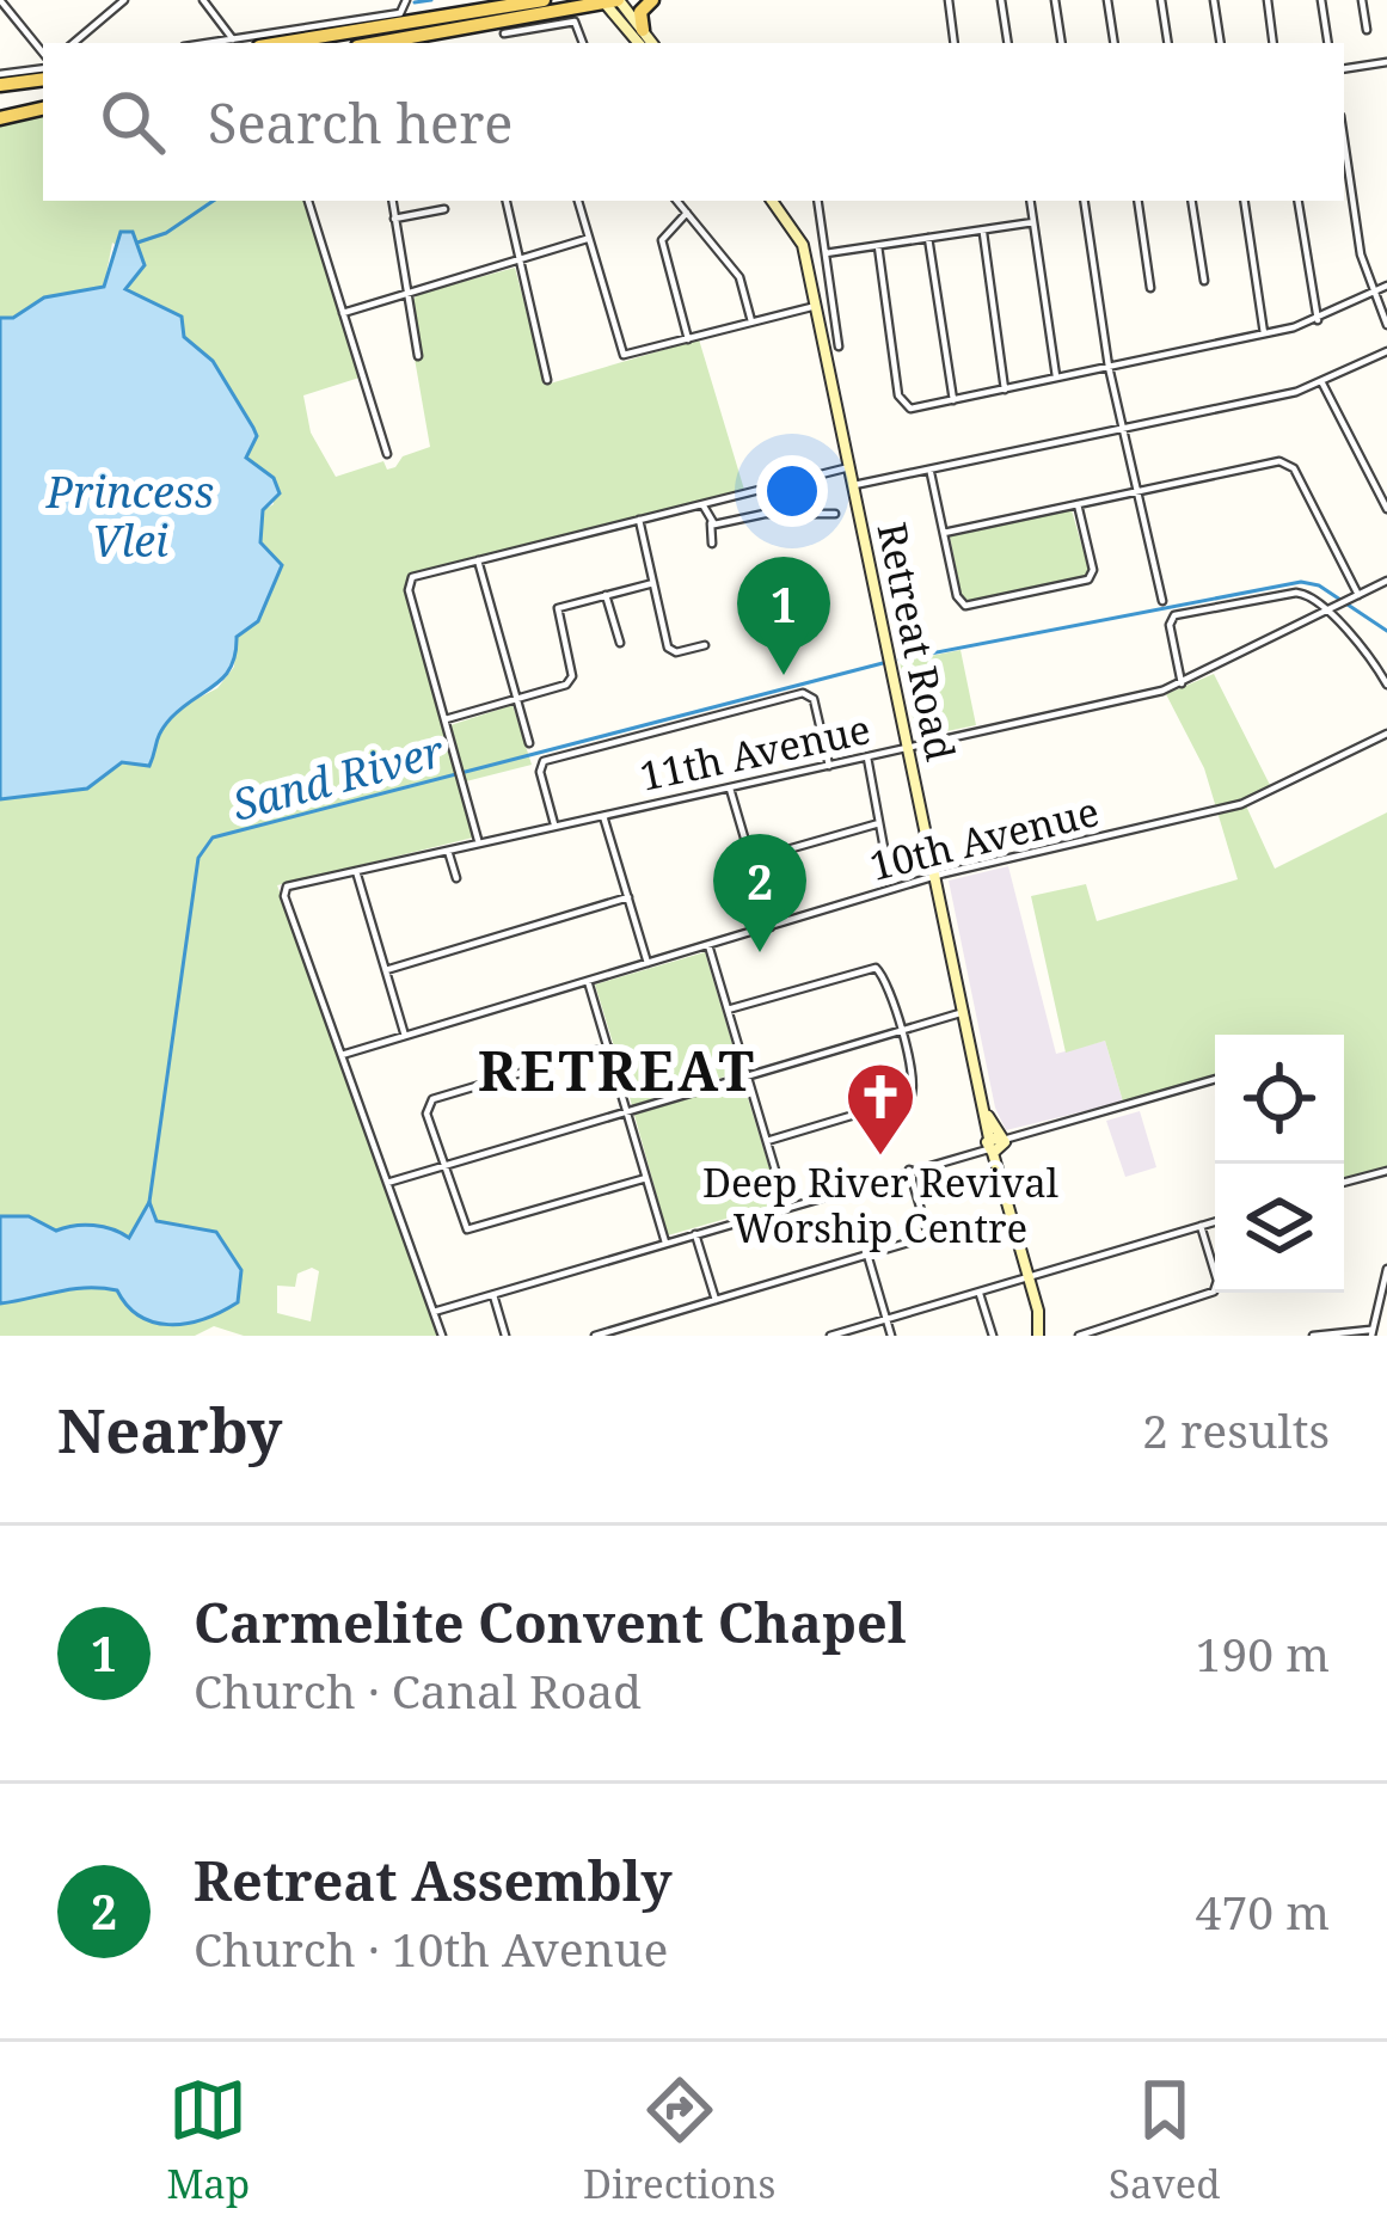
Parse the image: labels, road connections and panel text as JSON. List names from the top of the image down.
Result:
{
  "streets": {
    "main road": ["Retreat Road"],
    "street": ["11th Avenue", "10th Avenue"]
  },
  "crossings": [
    ["Retreat Road", "11th Avenue"],
    ["Retreat Road", "10th Avenue"],
    ["11th Avenue", "10th Avenue"]
  ],
  "districts": ["RETREAT"],
  "water": ["Princess Vlei", "Sand River"],
  "places": {
    "church": ["Deep River Revival Worship Centre"]
  },
  "page": {
    "search": "Search here",
    "pins": ["1", "2"],
    "heading": ["Nearby", "2 results"],
    "list": [
      {
        "mark": "1",
        "name": "Carmelite Convent Chapel",
        "note": "Church · Canal Road",
        "value": "190 m"
      },
      {
        "mark": "2",
        "name": "Retreat Assembly",
        "note": "Church · 10th Avenue",
        "value": "470 m"
      }
    ],
    "nav": ["Map", "Directions", "Saved"]
  }
}
